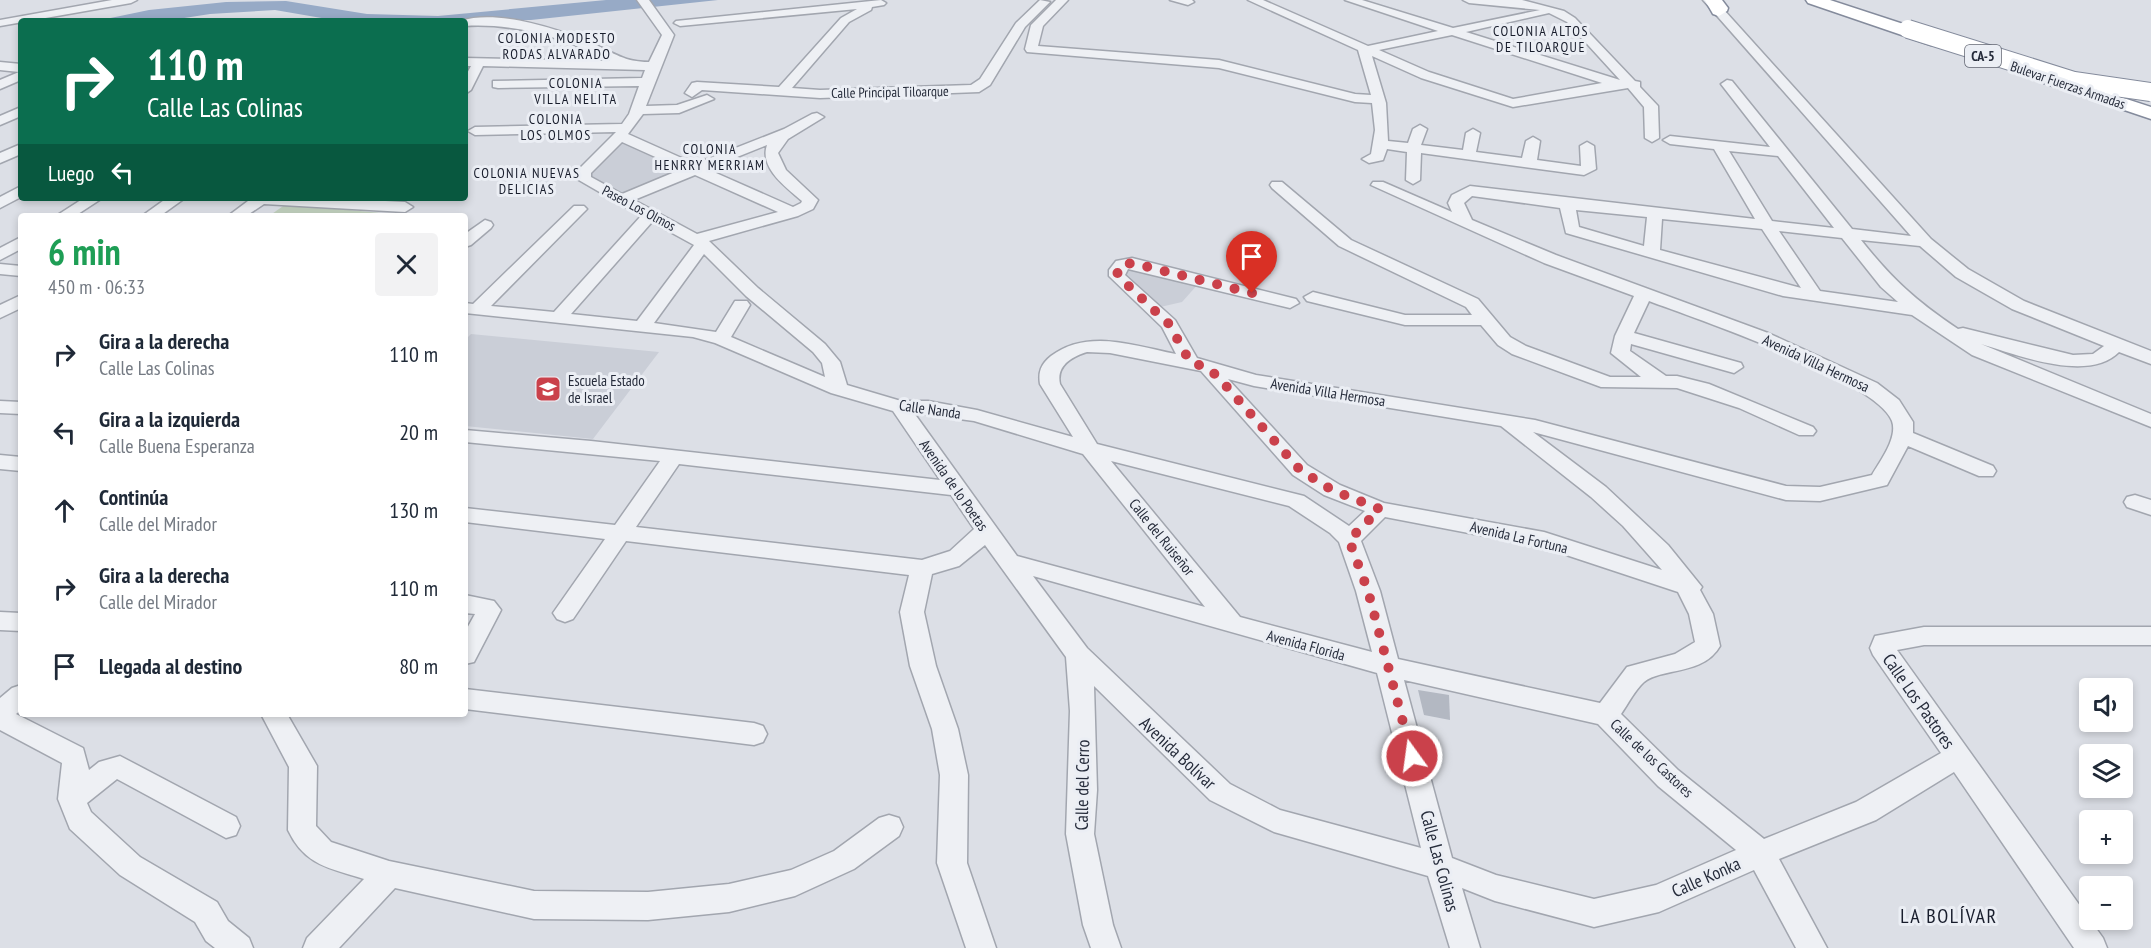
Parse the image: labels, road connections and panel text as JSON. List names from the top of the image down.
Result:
{
  "streets": {
    "highway": ["CA-5", "Bulevar Fuerzas Armadas"],
    "street": [
      "Calle Principal Tiloarque",
      "Paseo Los Olmos",
      "Avenida Villa Hermosa",
      "Calle Nanda",
      "Avenida de lo Poetas",
      "Calle del Ruiseñor",
      "Avenida La Fortuna",
      "Avenida Florida",
      "Calle Los Pastores",
      "Avenida Bolívar",
      "Calle de los Castores",
      "Calle del Cerro",
      "Calle Las Colinas",
      "Calle Konka"
    ]
  },
  "crossings": [
    ["Paseo Los Olmos", "Calle Nanda"],
    ["Avenida Villa Hermosa", "Calle Nanda"],
    ["Avenida Villa Hermosa", "Calle del Ruiseñor"],
    ["Avenida Villa Hermosa", "Avenida La Fortuna"],
    ["Avenida Villa Hermosa", "Calle de los Castores"],
    ["Calle Nanda", "Avenida de lo Poetas"],
    ["Calle Nanda", "Calle del Ruiseñor"],
    ["Calle Nanda", "Calle Las Colinas"],
    ["Avenida de lo Poetas", "Avenida Florida"],
    ["Avenida de lo Poetas", "Avenida Bolívar"],
    ["Calle del Ruiseñor", "Avenida Florida"],
    ["Avenida La Fortuna", "Calle de los Castores"],
    ["Avenida Florida", "Avenida Bolívar"],
    ["Avenida Florida", "Calle de los Castores"],
    ["Avenida Florida", "Calle Las Colinas"],
    ["Calle Los Pastores", "Calle Konka"],
    ["Avenida Bolívar", "Calle del Cerro"],
    ["Avenida Bolívar", "Calle Las Colinas"],
    ["Avenida Bolívar", "Calle Konka"],
    ["Calle de los Castores", "Calle Konka"],
    ["Calle Las Colinas", "Calle Konka"]
  ],
  "districts": [
    "COLONIA ALTOS DE TILOARQUE",
    "COLONIA MODESTO RODAS ALVARADO",
    "COLONIA VILLA NELITA",
    "COLONIA LOS OLMOS",
    "COLONIA HENRRY MERRIAM",
    "COLONIA NUEVAS DELICIAS",
    "LA BOLÍVAR"
  ],
  "places": {
    "school or university": ["Escuela Estado de Israel"]
  },
  "page": {
    "turn": ["110 m", "Calle Las Colinas"],
    "then": "Luego",
    "heading": ["6 min", "450 m · 06:33"],
    "list": [
      {
        "name": "Gira a la derecha",
        "note": "Calle Las Colinas",
        "value": "110 m"
      },
      {
        "name": "Gira a la izquierda",
        "note": "Calle Buena Esperanza",
        "value": "20 m"
      },
      {
        "name": "Continúa",
        "note": "Calle del Mirador",
        "value": "130 m"
      },
      {
        "name": "Gira a la derecha",
        "note": "Calle del Mirador",
        "value": "110 m"
      },
      {
        "name": "Llegada al destino",
        "value": "80 m"
      }
    ],
    "map_buttons": ["+", "−"]
  }
}
